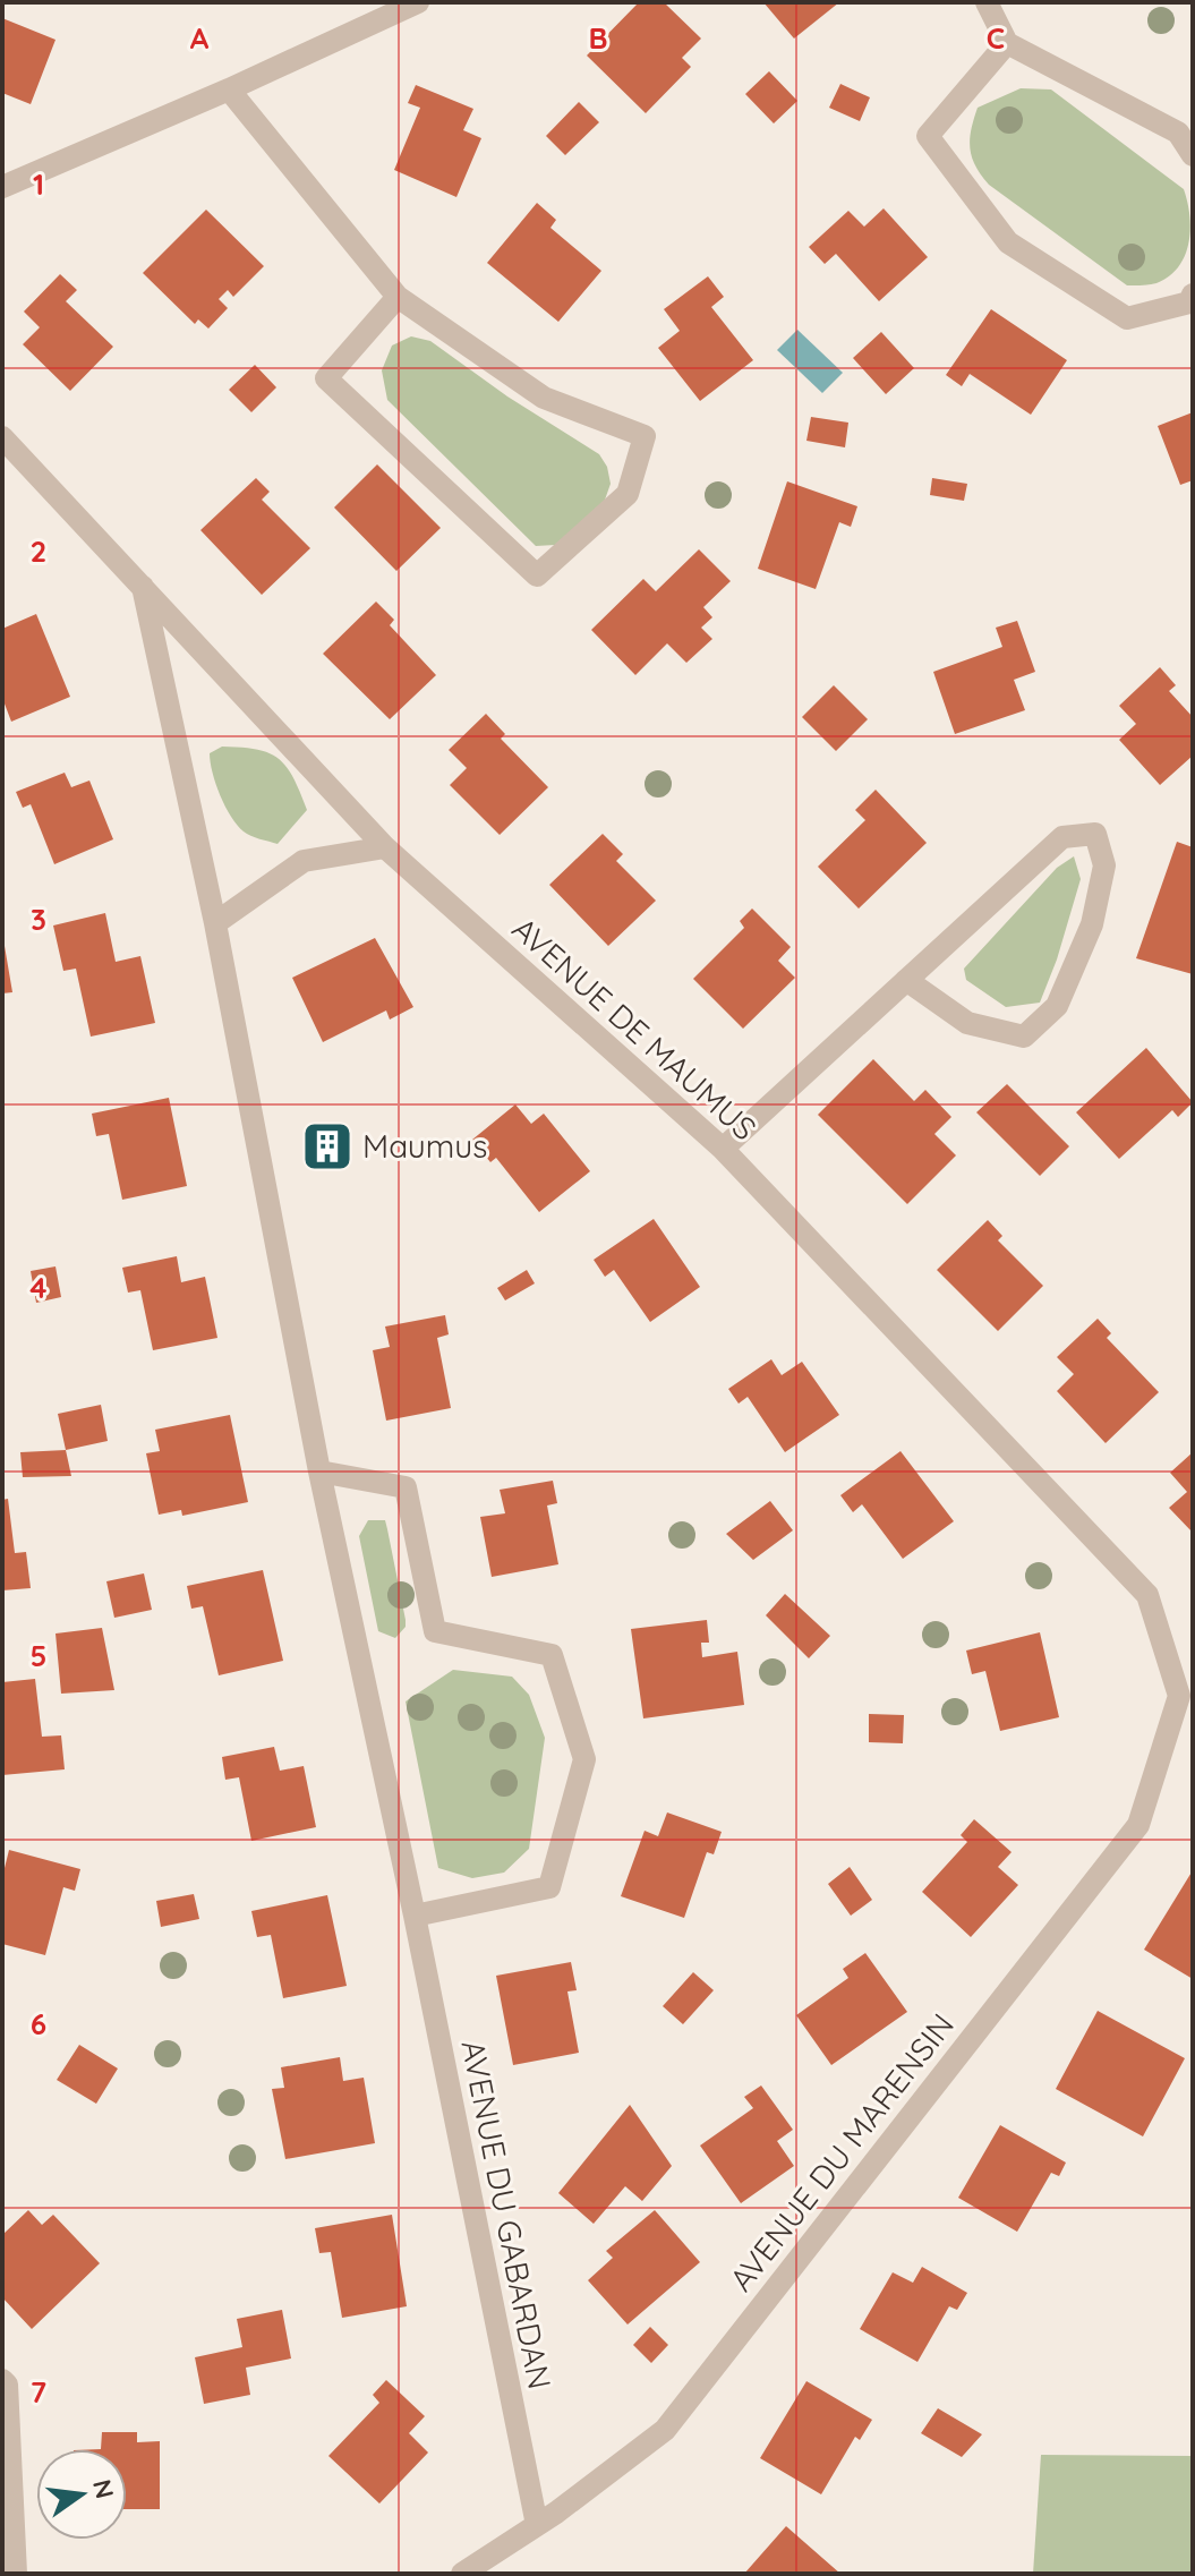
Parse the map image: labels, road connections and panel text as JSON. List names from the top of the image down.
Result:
{
  "streets": {
    "street": ["AVENUE DE MAUMUS", "AVENUE DU MARENSIN", "AVENUE DU GABARDAN"]
  },
  "crossings": [
    ["AVENUE DE MAUMUS", "AVENUE DU MARENSIN"],
    ["AVENUE DE MAUMUS", "AVENUE DU GABARDAN"],
    ["AVENUE DU MARENSIN", "AVENUE DU GABARDAN"]
  ],
  "places": {
    "building": ["Maumus"]
  },
  "north": "right",
  "grid": {
    "columns": ["A", "B", "C"],
    "rows": [
      "1",
      "2",
      "3",
      "4",
      "5",
      "6",
      "7"
    ]
  }
}
